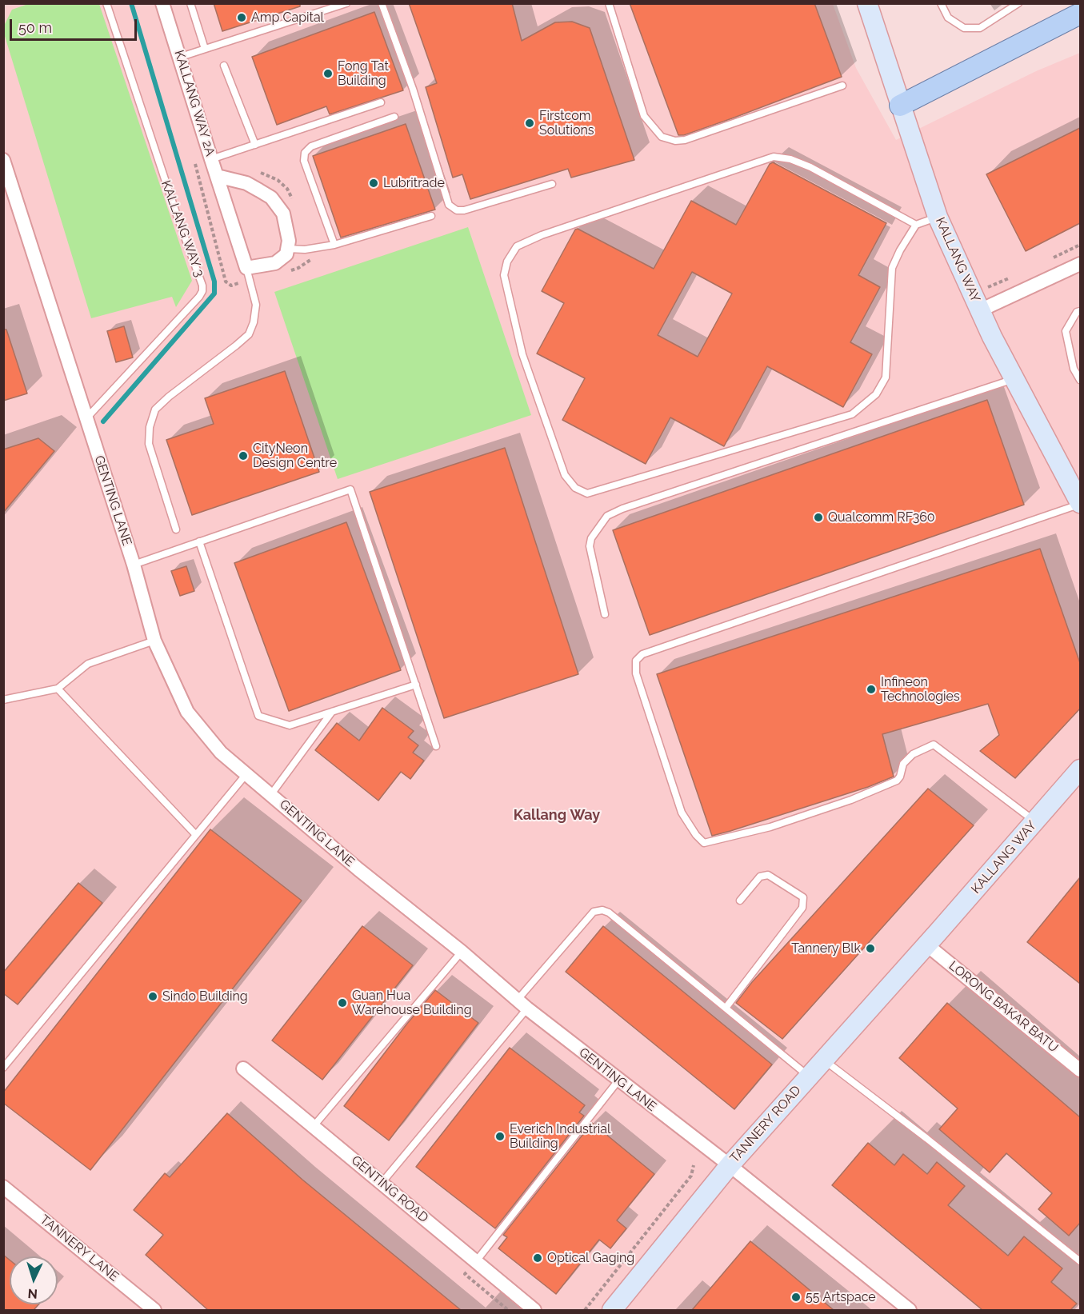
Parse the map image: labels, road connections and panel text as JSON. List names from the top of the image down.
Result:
{
  "streets": {
    "street": [
      "KALLANG WAY 2A",
      "KALLANG WAY",
      "GENTING LANE",
      "LORONG BAKAR BATU",
      "TANNERY ROAD",
      "GENTING ROAD",
      "TANNERY LANE"
    ],
    "lane": ["KALLANG WAY 3"]
  },
  "crossings": [
    ["KALLANG WAY 3", "GENTING LANE"],
    ["KALLANG WAY", "LORONG BAKAR BATU"],
    ["KALLANG WAY", "TANNERY ROAD"],
    ["GENTING LANE", "TANNERY ROAD"],
    ["LORONG BAKAR BATU", "TANNERY ROAD"]
  ],
  "districts": ["Kallang Way"],
  "places": [
    "Amp Capital",
    "Fong Tat Building",
    "Firstcom Solutions",
    "Lubritrade",
    "CityNeon Design Centre",
    "Qualcomm RF360",
    "Infineon Technologies",
    "Tannery Blk",
    "Sindo Building",
    "Guan Hua Warehouse Building",
    "Everich Industrial Building",
    "Optical Gaging",
    "55 Artspace"
  ],
  "scale_bar": "50 m",
  "north": "bottom"
}
